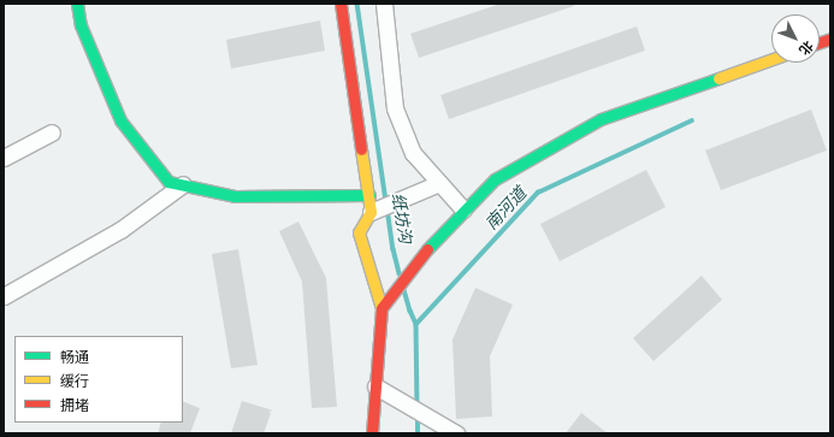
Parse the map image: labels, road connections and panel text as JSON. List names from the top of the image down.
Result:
{
  "water": ["南河道", "纸坊沟"],
  "legend": ["畅通", "缓行", "拥堵"],
  "north": "bottom right"
}
